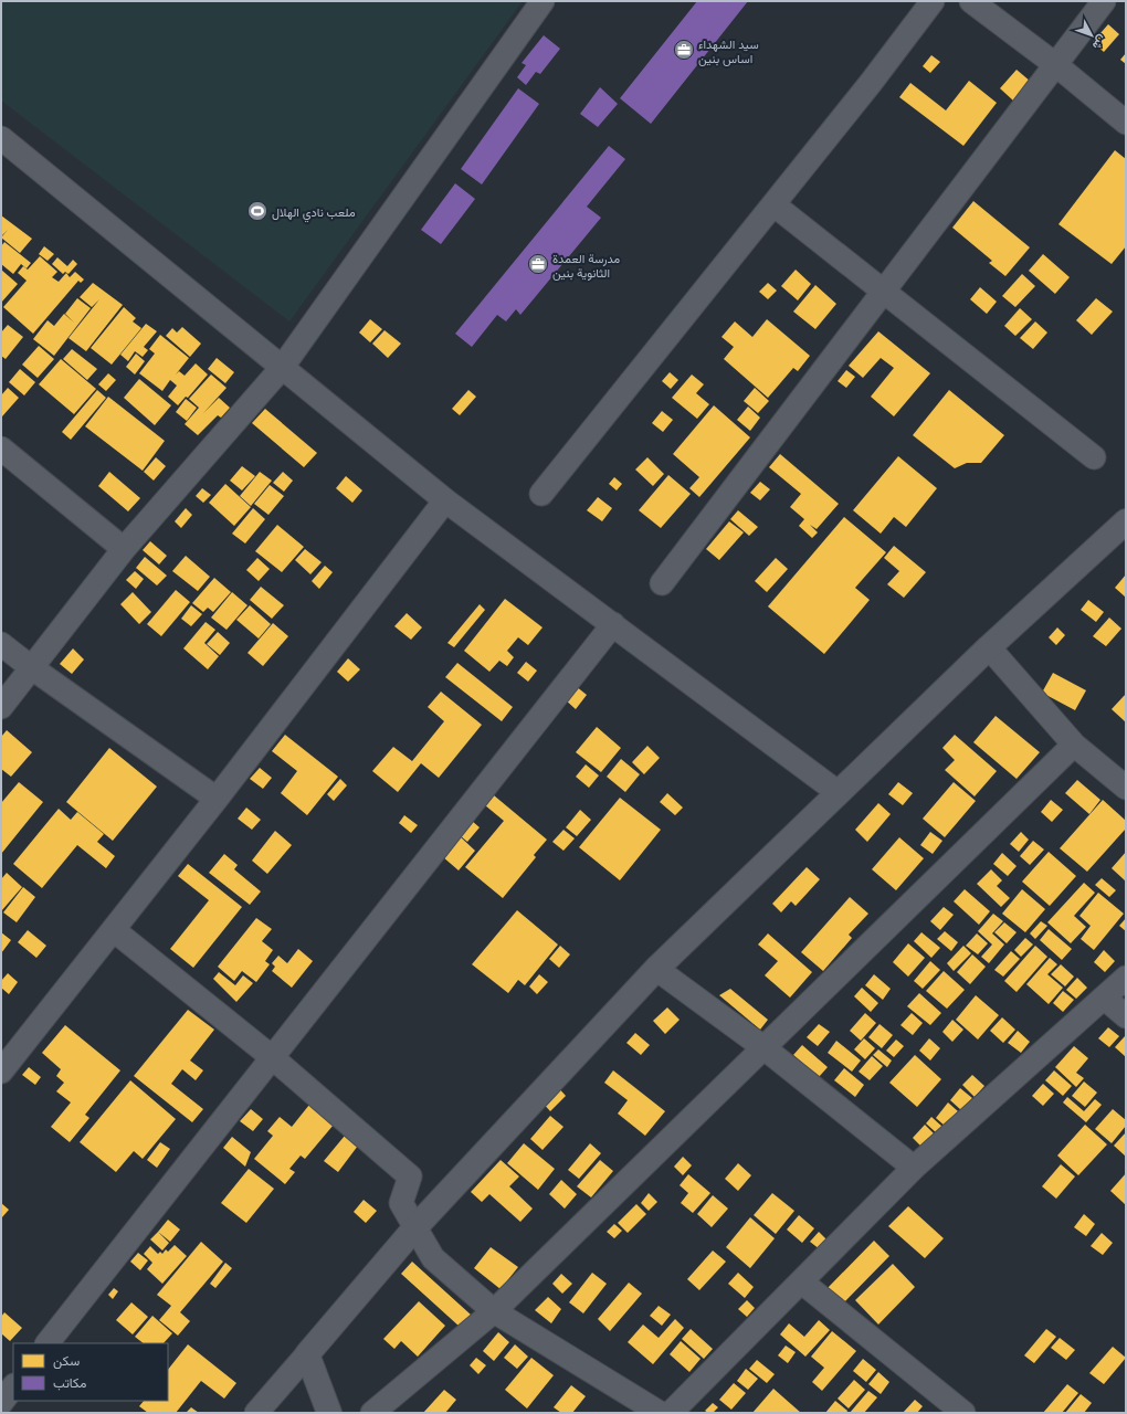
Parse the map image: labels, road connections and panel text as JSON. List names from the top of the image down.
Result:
{
  "places": {
    "office": ["سيد الشهداء اساس بنين", "مدرسة العمدة الثانوية بنين"],
    "sports": ["ملعب نادي الهلال"]
  },
  "legend": ["سكن", "مكاتب"],
  "north": "bottom right"
}
